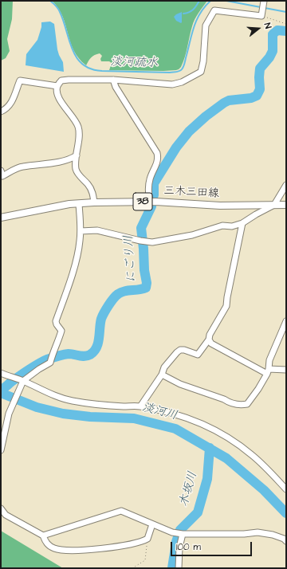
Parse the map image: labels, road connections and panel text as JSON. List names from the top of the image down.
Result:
{
  "streets": {
    "main road": ["三木三田線", "38"]
  },
  "water": [
    "淡河疏水",
    "にごり川",
    "淡河川",
    "木坂川"
  ],
  "scale_bar": "100 m",
  "north": "right"
}
